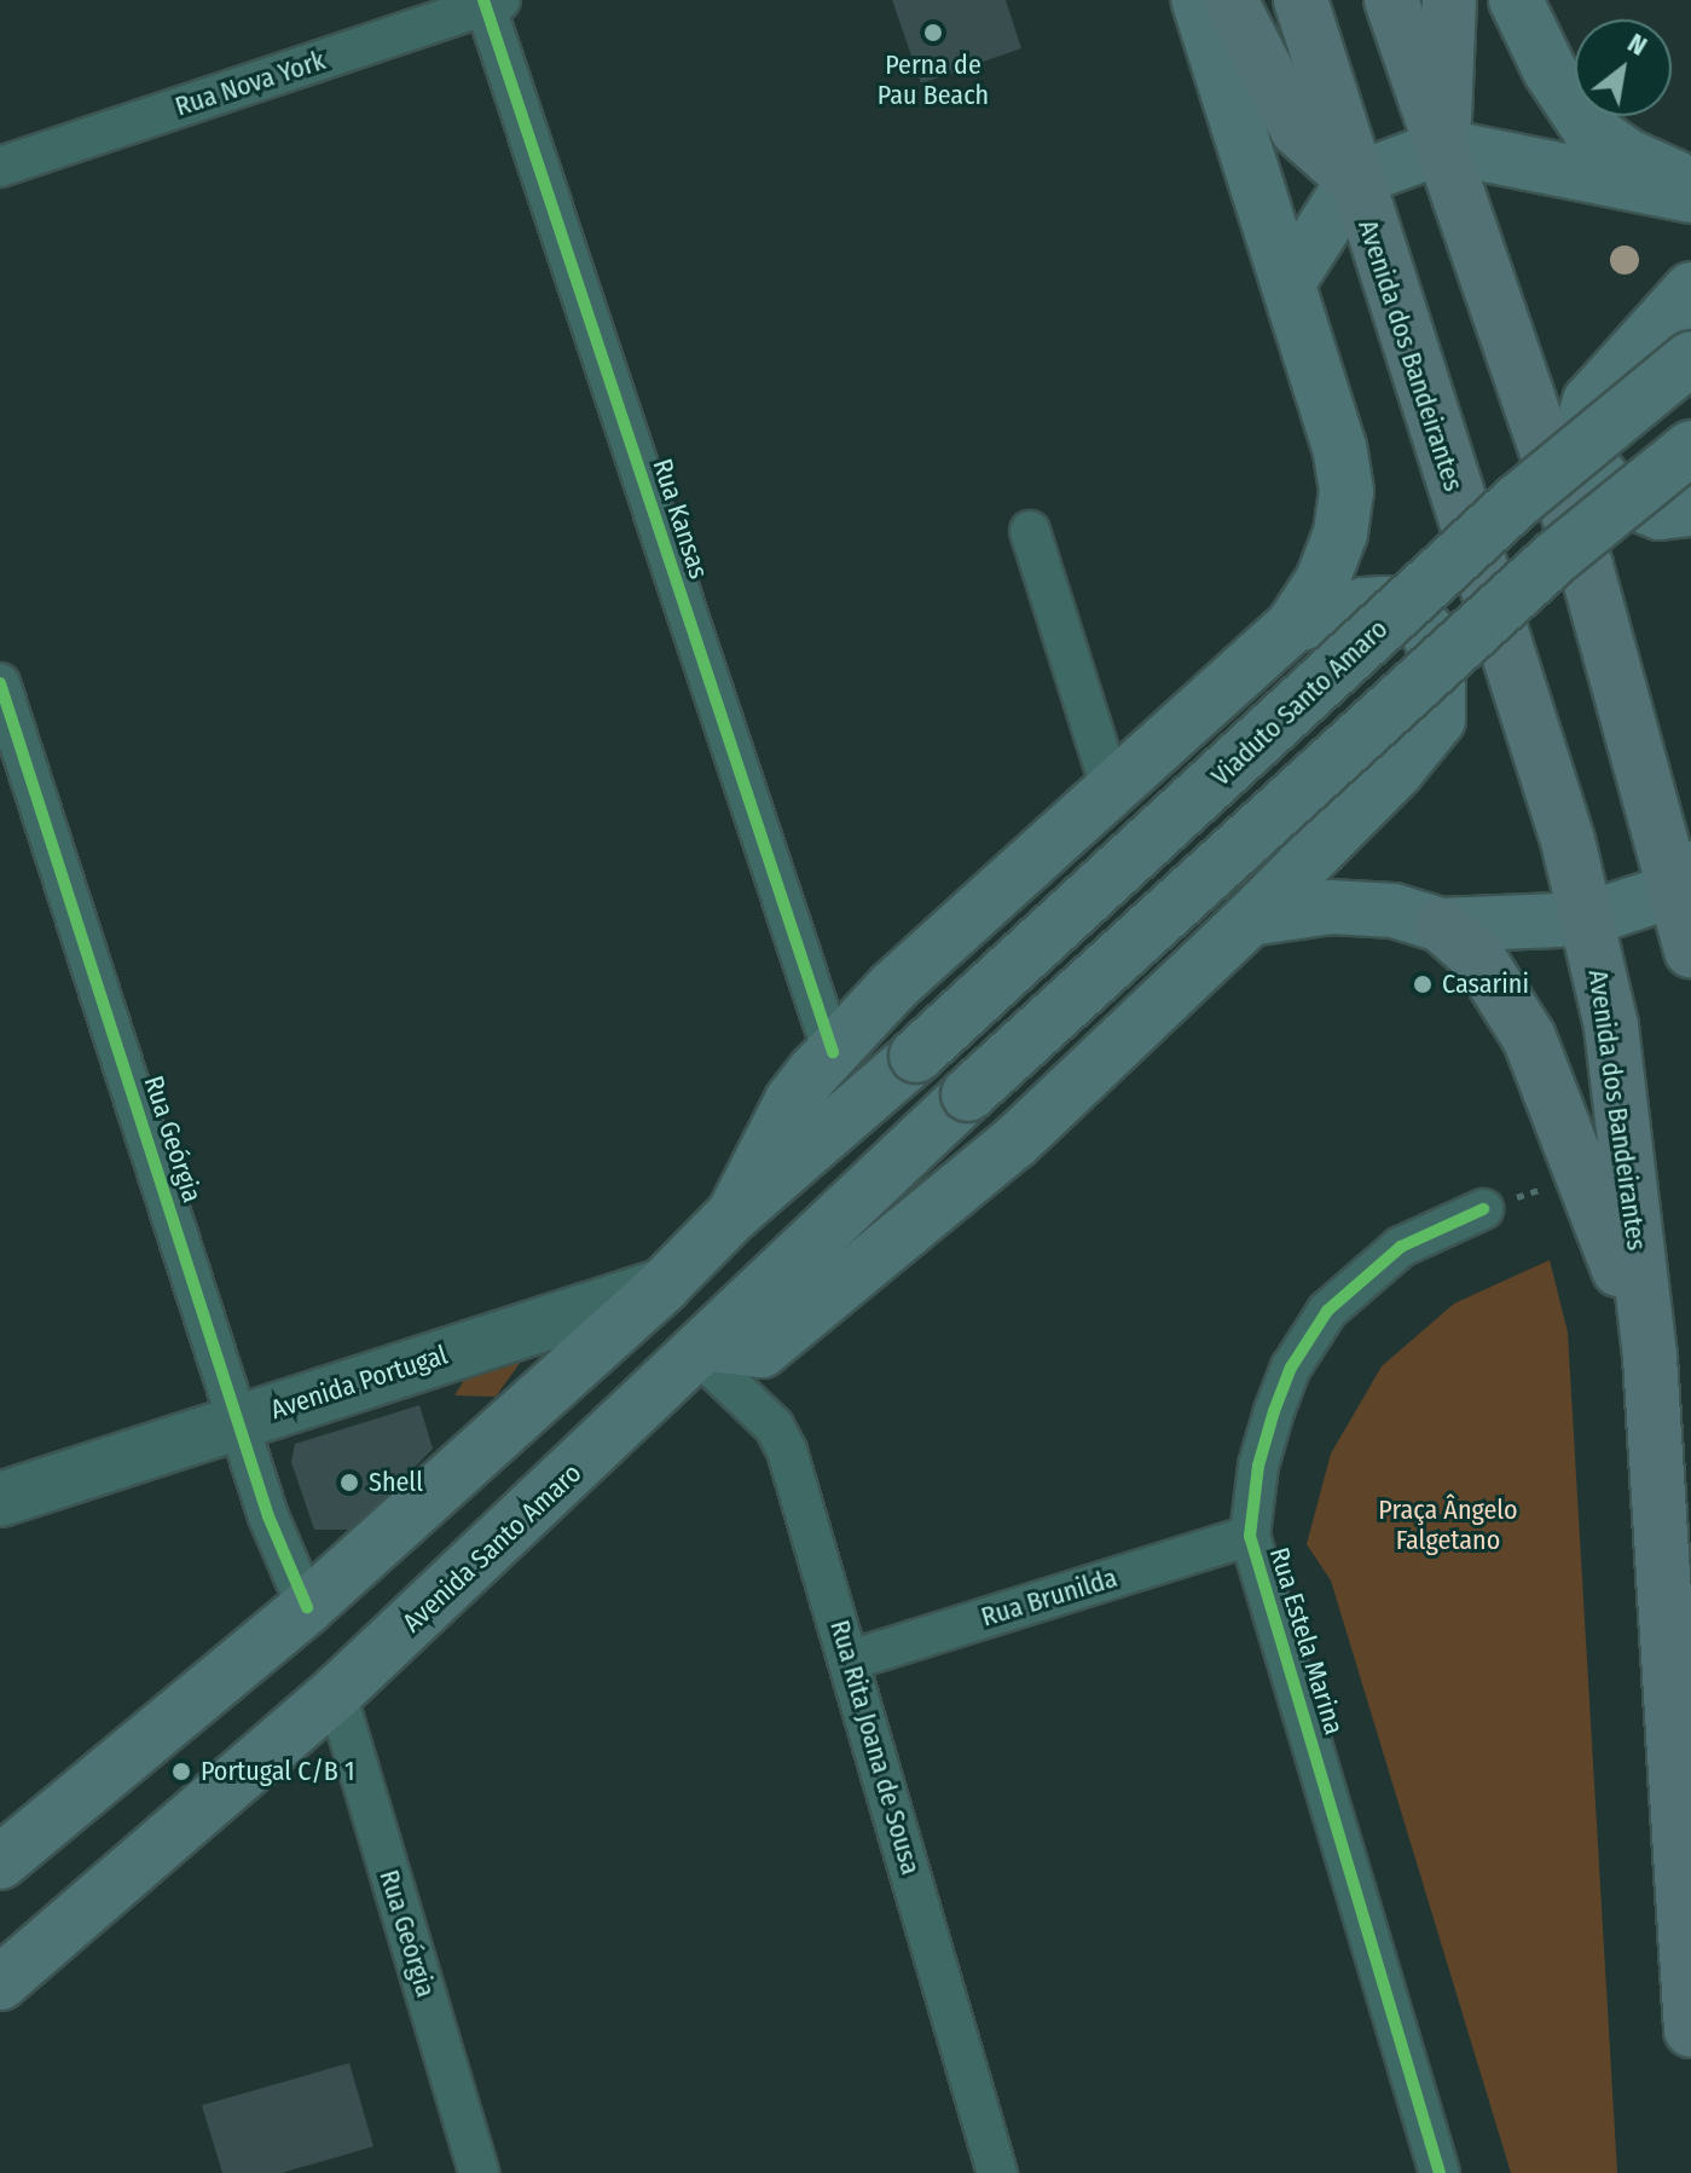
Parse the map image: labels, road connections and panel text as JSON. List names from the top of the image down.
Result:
{
  "streets": {
    "highway": ["Avenida dos Bandeirantes"],
    "main road": ["Viaduto Santo Amaro", "Avenida Santo Amaro"],
    "street": [
      "Rua Nova York",
      "Rua Kansas",
      "Rua Geórgia",
      "Avenida Portugal",
      "Rua Brunilda",
      "Rua Estela Marina",
      "Rua Rita Joana de Sousa"
    ]
  },
  "crossings": [
    ["Rua Nova York", "Rua Kansas"],
    ["Rua Geórgia", "Avenida Portugal"],
    ["Rua Geórgia", "Avenida Santo Amaro"],
    ["Avenida Santo Amaro", "Rua Rita Joana de Sousa"],
    ["Rua Brunilda", "Rua Estela Marina"],
    ["Rua Brunilda", "Rua Rita Joana de Sousa"]
  ],
  "parks": ["Praça Ângelo Falgetano"],
  "places": [
    "Perna de Pau Beach",
    "Casarini",
    "Shell",
    "Portugal C/B 1"
  ],
  "north": "top right"
}
